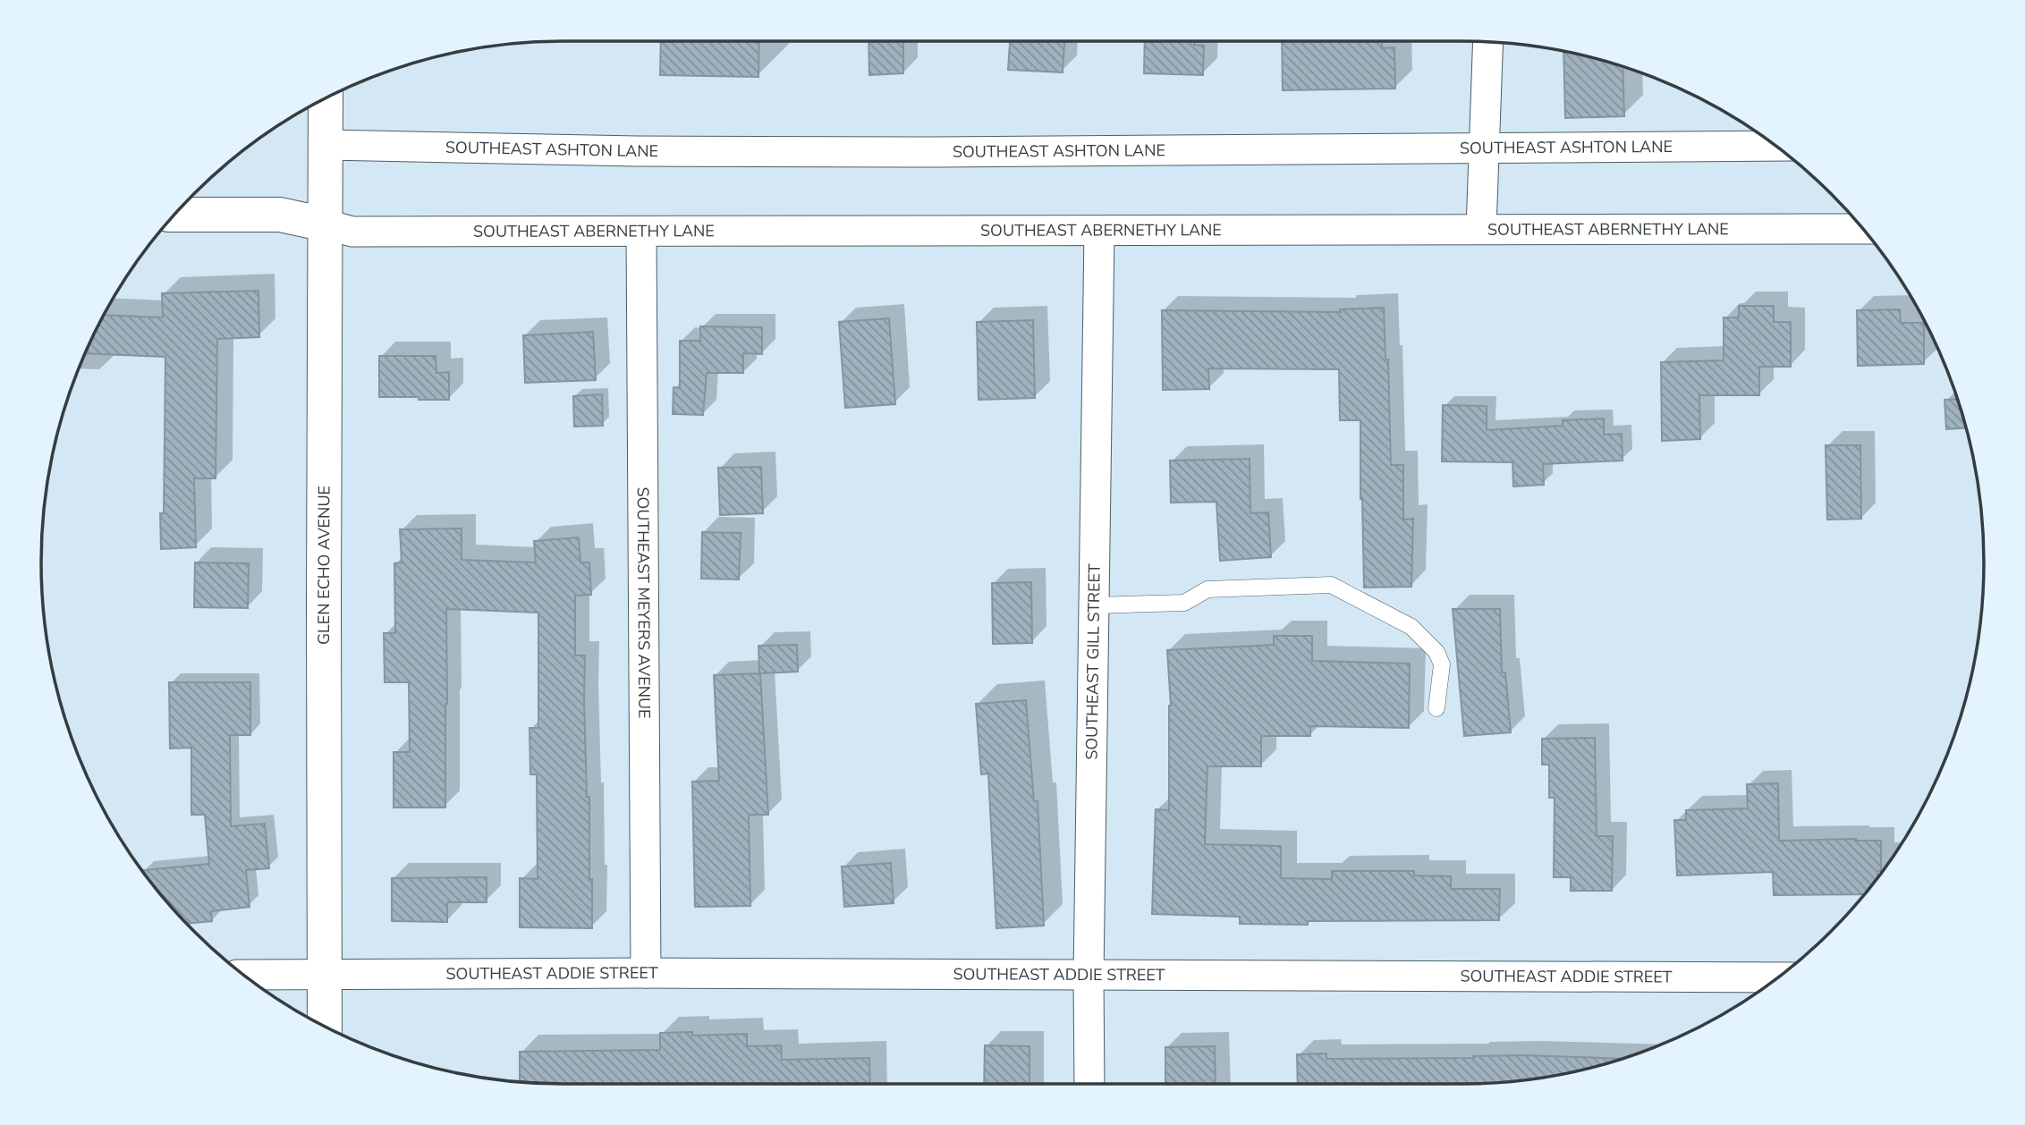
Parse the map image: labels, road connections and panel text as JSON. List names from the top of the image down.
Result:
{
  "streets": {
    "street": [
      "SOUTHEAST ASHTON LANE",
      "SOUTHEAST ABERNETHY LANE",
      "GLEN ECHO AVENUE",
      "SOUTHEAST MEYERS AVENUE",
      "SOUTHEAST GILL STREET",
      "SOUTHEAST ADDIE STREET"
    ]
  },
  "crossings": [
    ["SOUTHEAST ASHTON LANE", "GLEN ECHO AVENUE"],
    ["SOUTHEAST ABERNETHY LANE", "GLEN ECHO AVENUE"],
    ["SOUTHEAST ABERNETHY LANE", "SOUTHEAST MEYERS AVENUE"],
    ["SOUTHEAST ABERNETHY LANE", "SOUTHEAST GILL STREET"],
    ["GLEN ECHO AVENUE", "SOUTHEAST ADDIE STREET"],
    ["SOUTHEAST MEYERS AVENUE", "SOUTHEAST ADDIE STREET"],
    ["SOUTHEAST GILL STREET", "SOUTHEAST ADDIE STREET"]
  ]
}
